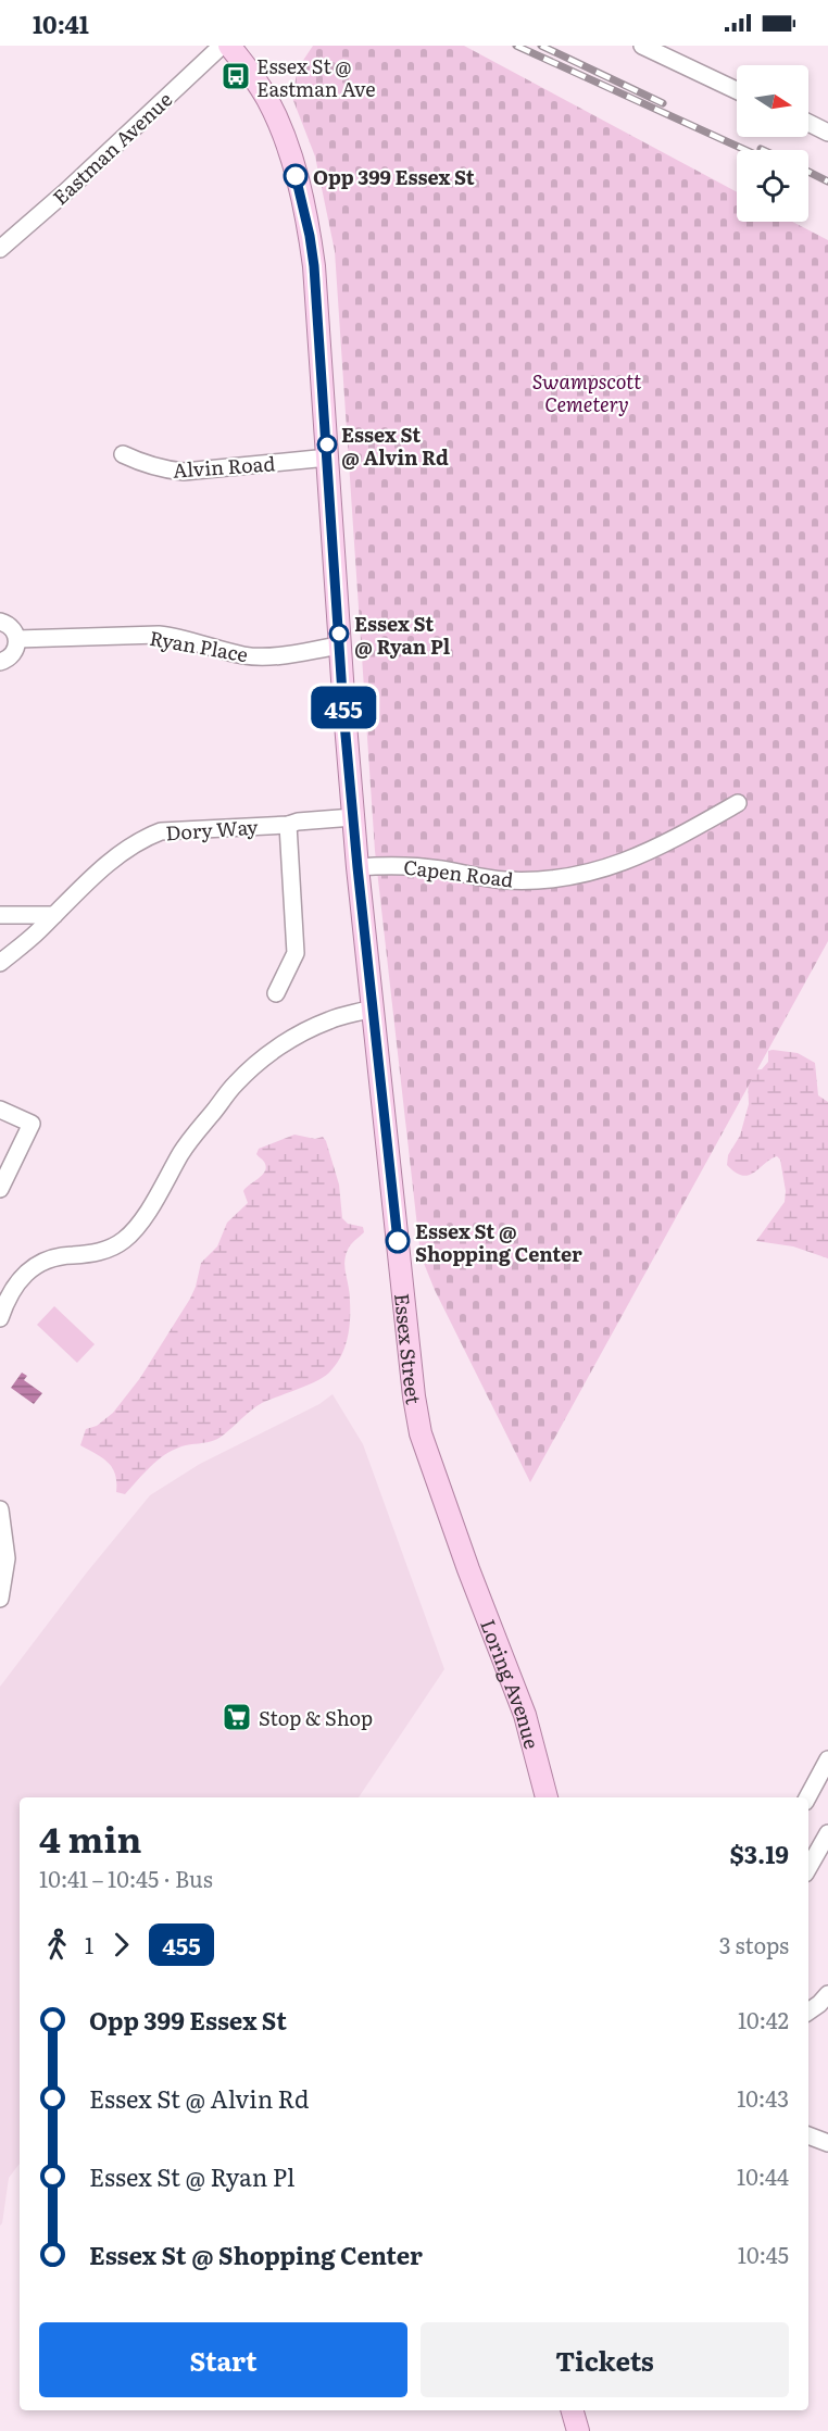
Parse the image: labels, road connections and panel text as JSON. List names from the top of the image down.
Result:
{
  "streets": {
    "main road": ["Essex Street", "Loring Avenue"],
    "street": [
      "Eastman Avenue",
      "Alvin Road",
      "Ryan Place",
      "Dory Way",
      "Capen Road"
    ]
  },
  "crossings": [
    ["Alvin Road", "Essex Street"],
    ["Ryan Place", "Essex Street"],
    ["Dory Way", "Essex Street"],
    ["Capen Road", "Essex Street"],
    ["Essex Street", "Loring Avenue"]
  ],
  "parks": ["Swampscott Cemetery"],
  "places": {
    "bus stop": ["Essex St @ Eastman Ave"],
    "other": [
      "Opp 399 Essex St",
      "Essex St @ Alvin Rd",
      "Essex St @ Ryan Pl",
      "Essex St @ Shopping Center"
    ],
    "supermarket": ["Stop & Shop"]
  },
  "lines": ["bus line 455"],
  "north": "right",
  "page": {
    "status": "10:41",
    "on_map": "455",
    "heading": ["4 min", "10:41 – 10:45 · Bus", "$3.19"],
    "legs": ["1", "455", "3 stops"],
    "list": [
      {
        "name": "Opp 399 Essex St",
        "value": "10:42"
      },
      {
        "name": "Essex St @ Alvin Rd",
        "value": "10:43"
      },
      {
        "name": "Essex St @ Ryan Pl",
        "value": "10:44"
      },
      {
        "name": "Essex St @ Shopping Center",
        "value": "10:45"
      }
    ],
    "buttons": ["Start", "Tickets"]
  }
}
